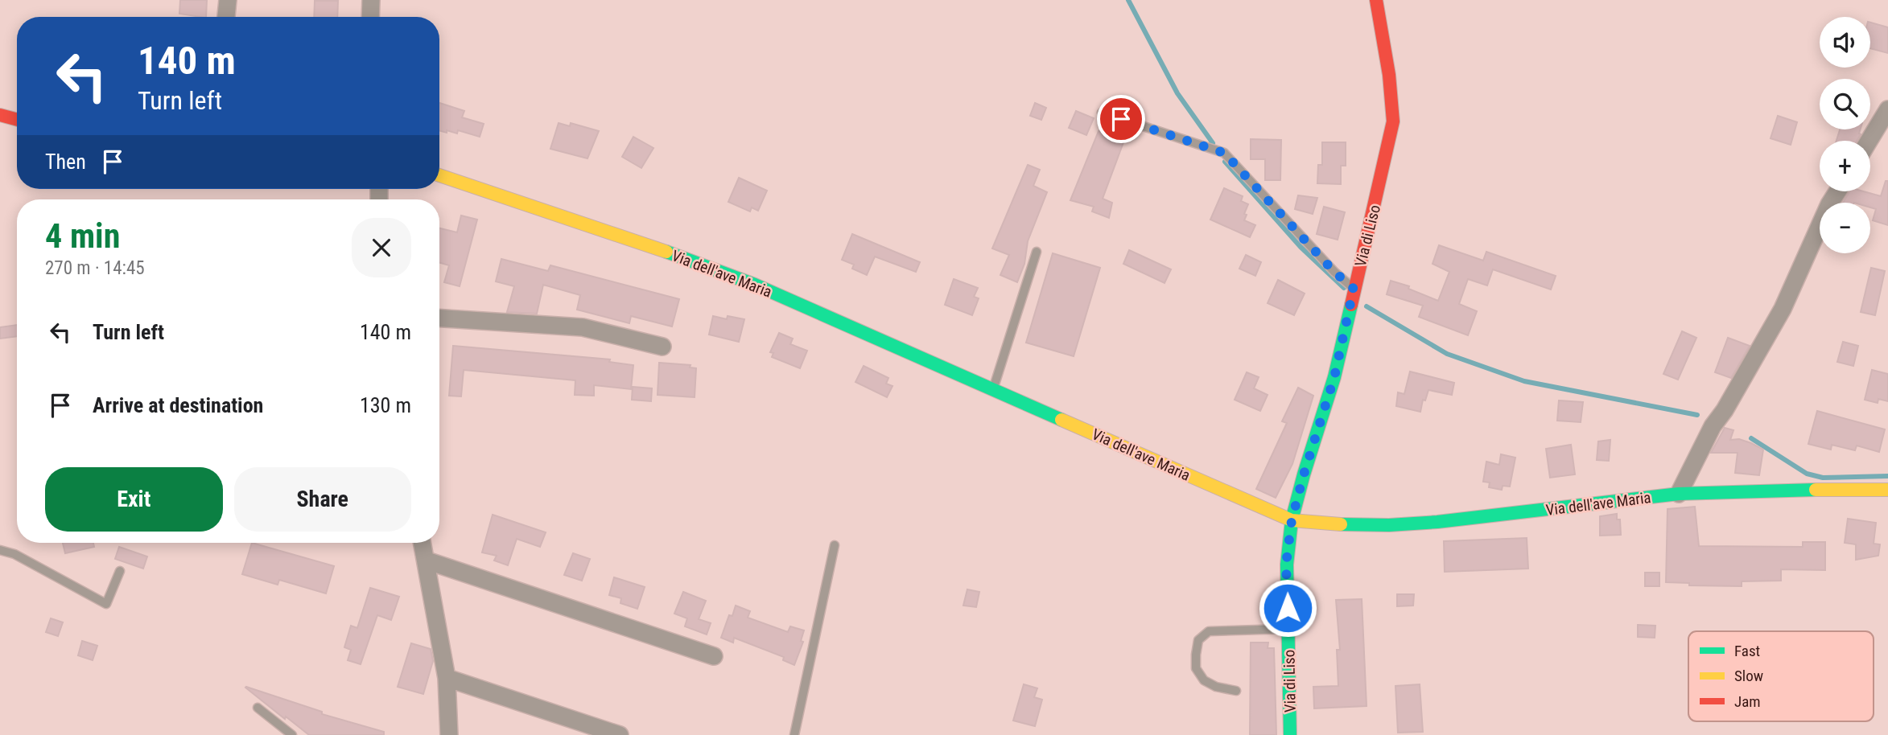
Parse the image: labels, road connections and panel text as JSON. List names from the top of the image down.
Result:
{
  "streets": {
    "street": ["Via di Liso", "Via dell'ave Maria"]
  },
  "crossings": [
    ["Via di Liso", "Via dell'ave Maria"]
  ],
  "legend": ["Fast", "Slow", "Jam"],
  "page": {
    "map_buttons": ["+", "−"],
    "turn": ["140 m", "Turn left"],
    "then": "Then",
    "heading": ["4 min", "270 m · 14:45"],
    "list": [
      {
        "name": "Turn left",
        "value": "140 m"
      },
      {
        "name": "Arrive at destination",
        "value": "130 m"
      }
    ],
    "buttons": ["Exit", "Share"]
  }
}
